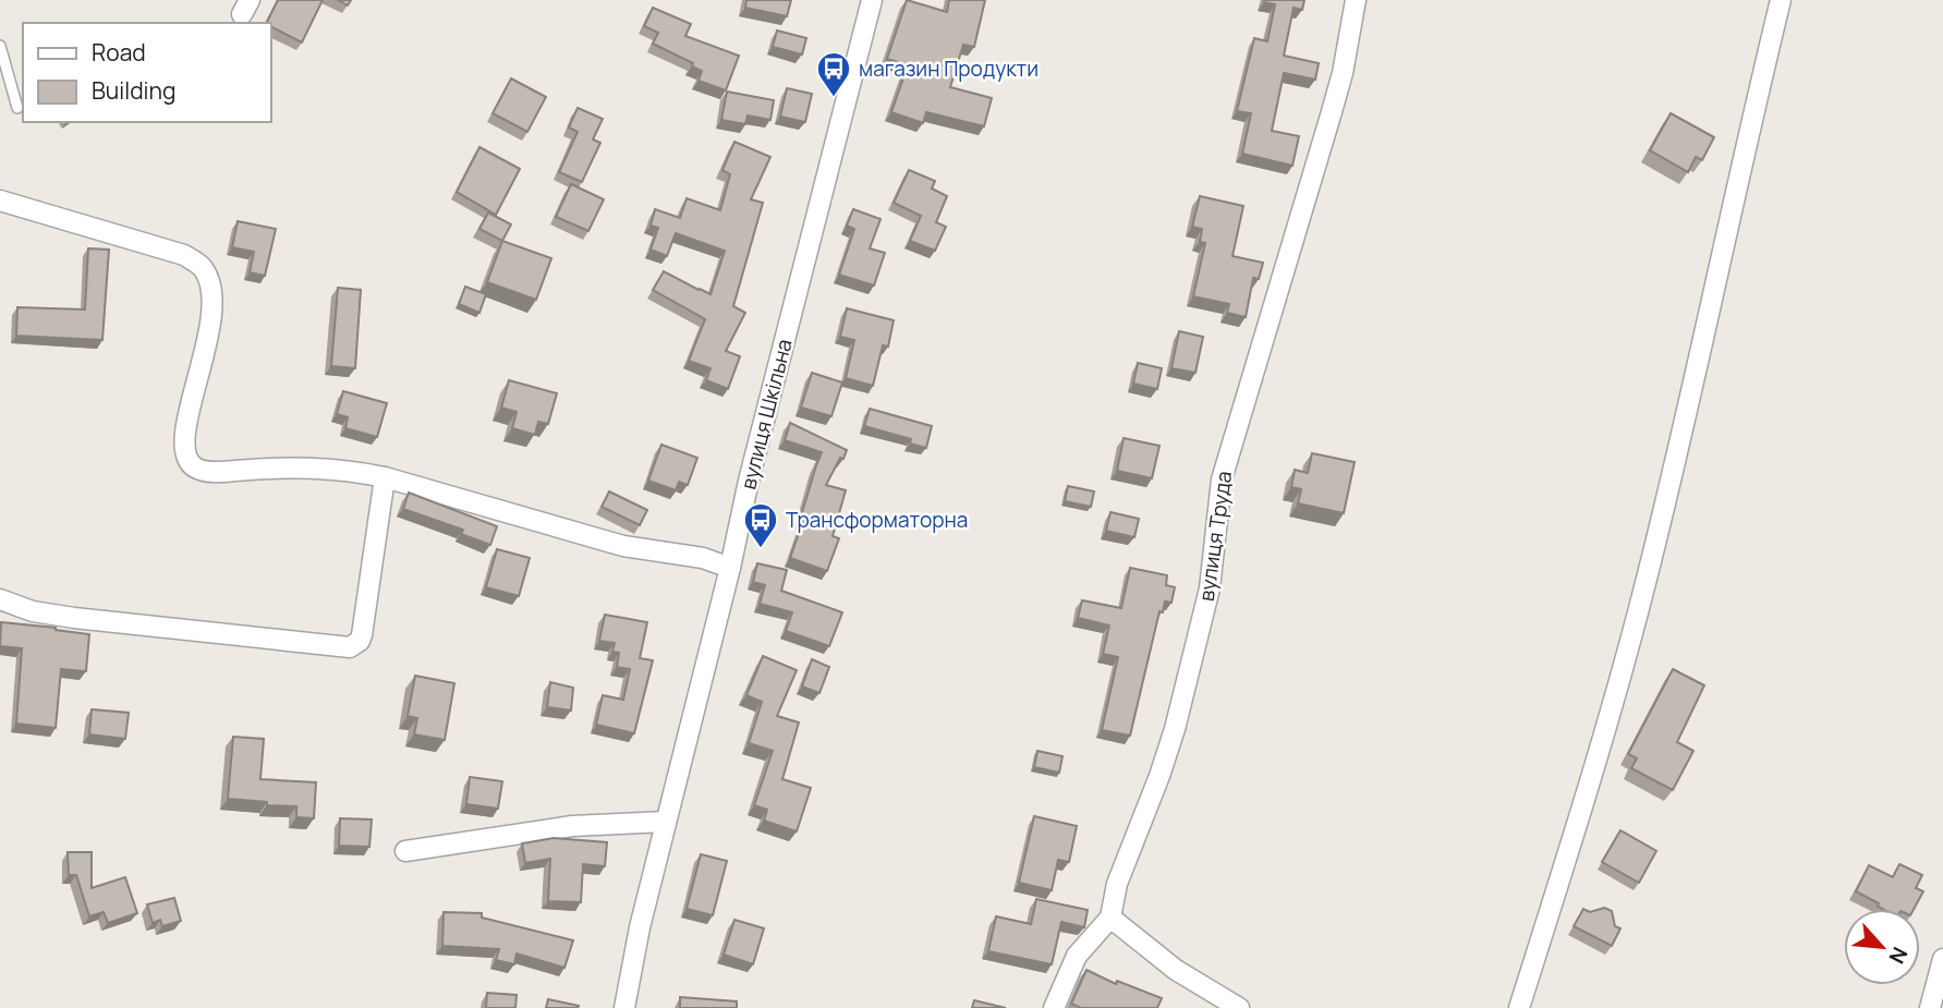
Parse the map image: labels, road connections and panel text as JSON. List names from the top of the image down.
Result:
{
  "streets": {
    "street": ["вулиця Шкільна", "вулиця Труда"]
  },
  "places": {
    "bus stop": ["магазин Продукти", "Трансформаторна"]
  },
  "legend": ["Road", "Building"],
  "north": "bottom right"
}
